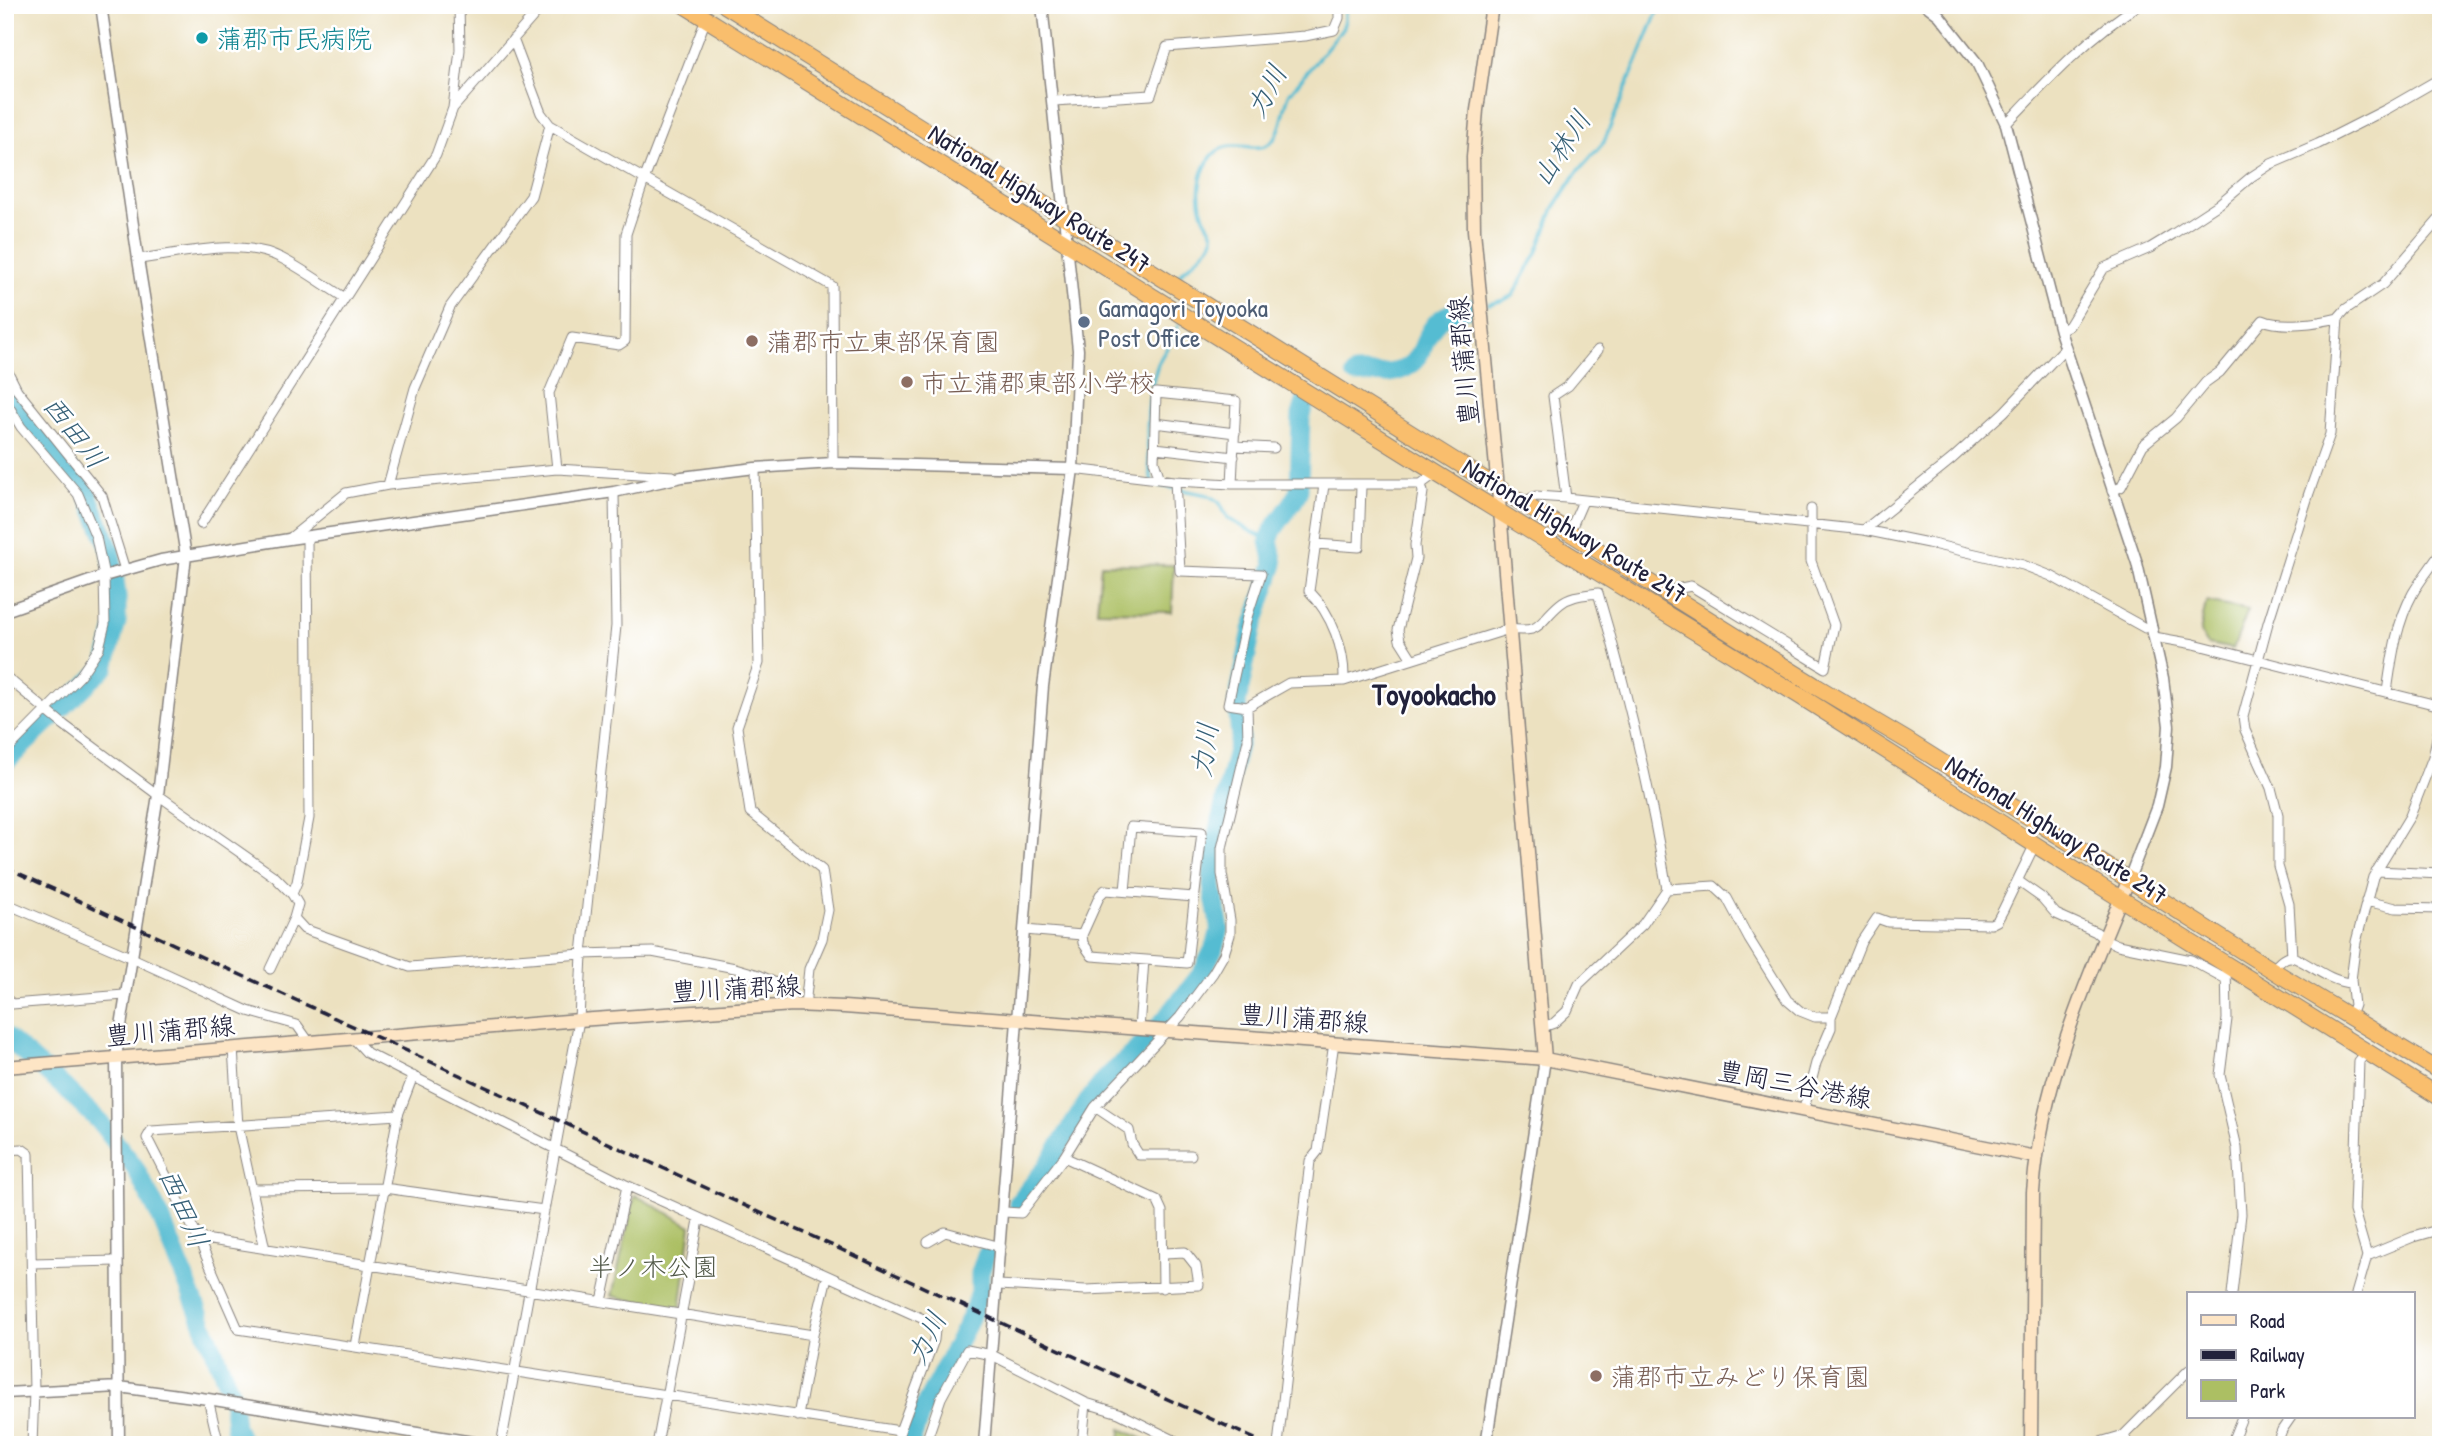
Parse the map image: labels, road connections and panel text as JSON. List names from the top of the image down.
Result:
{
  "streets": {
    "highway": ["National Highway Route 247"],
    "main road": ["豊川蒲郡線", "豊岡三谷港線"]
  },
  "crossings": [
    ["National Highway Route 247", "豊川蒲郡線"],
    ["豊川蒲郡線", "豊岡三谷港線"]
  ],
  "districts": ["Toyookacho"],
  "water": ["力川", "山林川", "西田川"],
  "parks": ["半ノ木公園"],
  "places": [
    "蒲郡市民病院",
    "Gamagori Toyooka Post Office",
    "蒲郡市立東部保育園",
    "市立蒲郡東部小学校",
    "蒲郡市立みどり保育園"
  ],
  "legend": ["Road", "Railway", "Park"]
}
